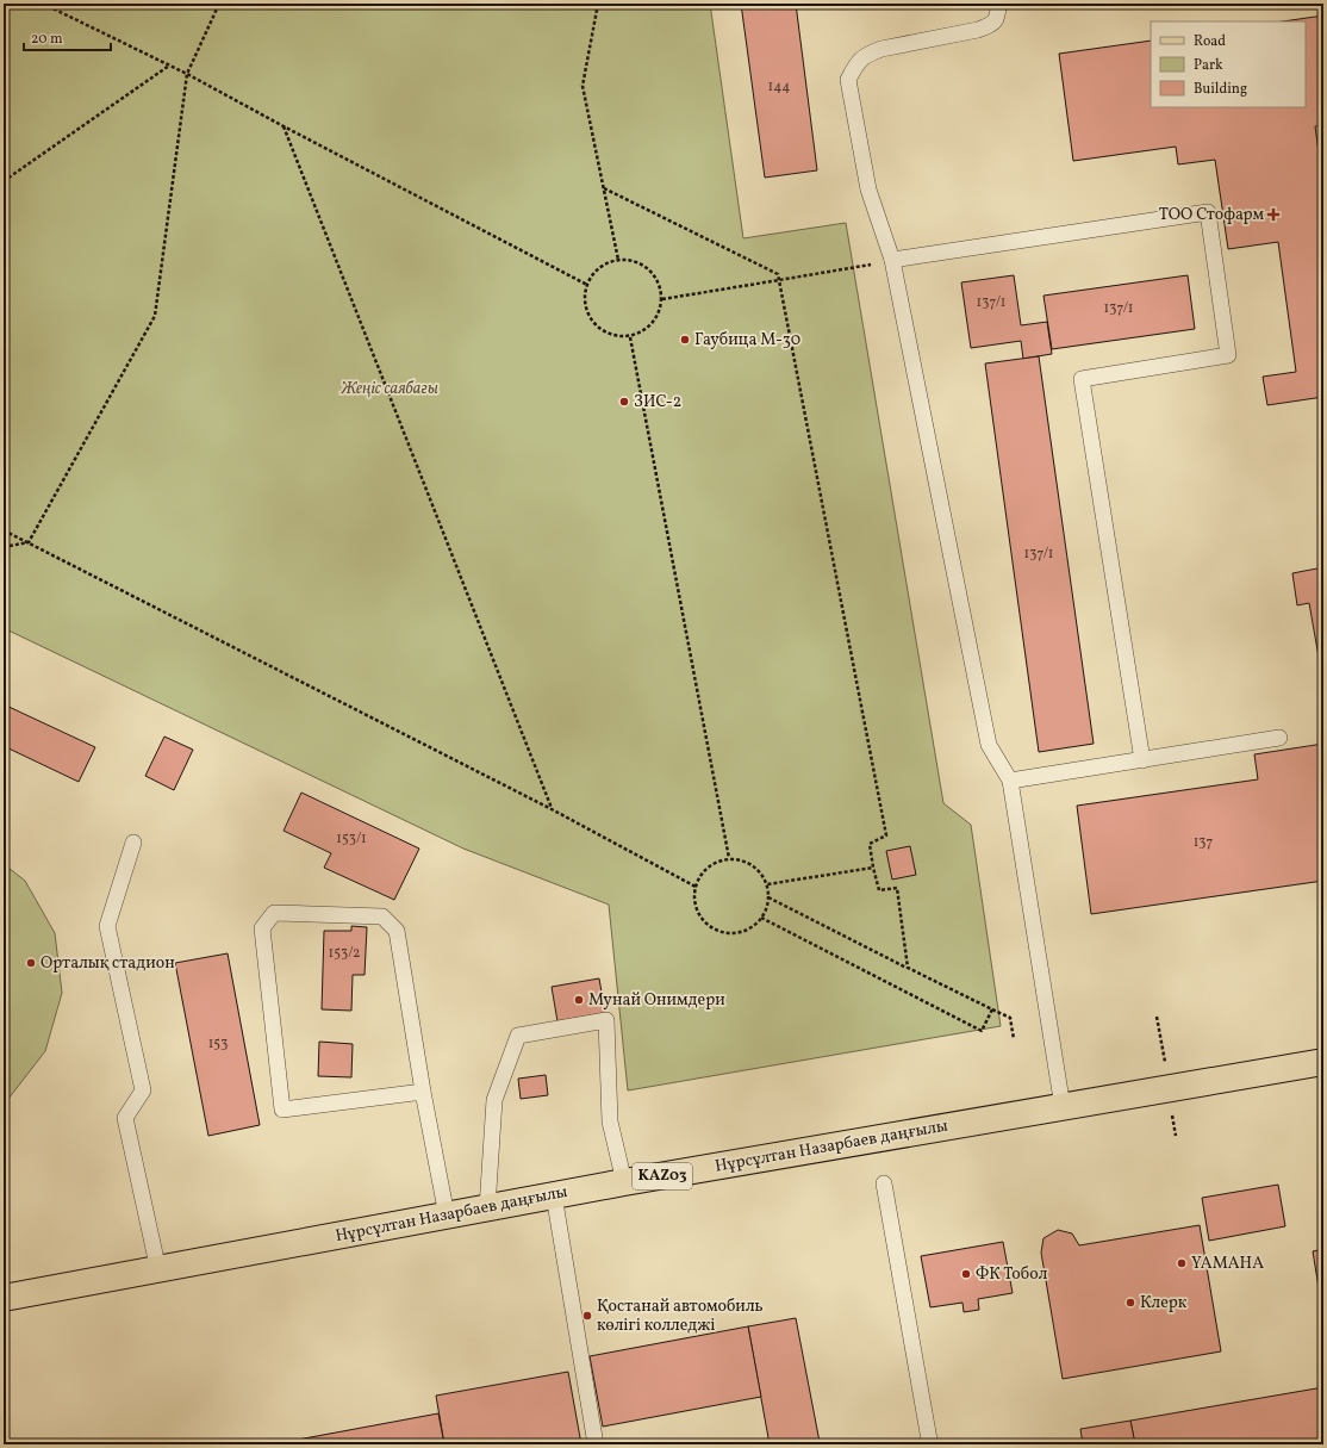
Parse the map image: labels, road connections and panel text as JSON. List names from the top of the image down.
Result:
{
  "streets": {
    "main road": ["Нұрсұлтан Назарбаев даңғылы", "KАZ03"]
  },
  "parks": ["Жеңіс саябағы"],
  "places": {
    "health": ["ТОО Стофарм"],
    "other": [
      "Гаубица М-30",
      "ЗИС-2",
      "Орталық стадион",
      "Мунай Онимдери",
      "YAMAHA",
      "ФК Тобол",
      "Клерк",
      "Қостанай автомобиль көлігі колледжі"
    ]
  },
  "house_numbers": [
    "144",
    "137/1",
    "137/1",
    "137/1",
    "153/1",
    "137",
    "153/2",
    "153"
  ],
  "legend": ["Road", "Park", "Building"],
  "scale_bar": "20 m"
}
